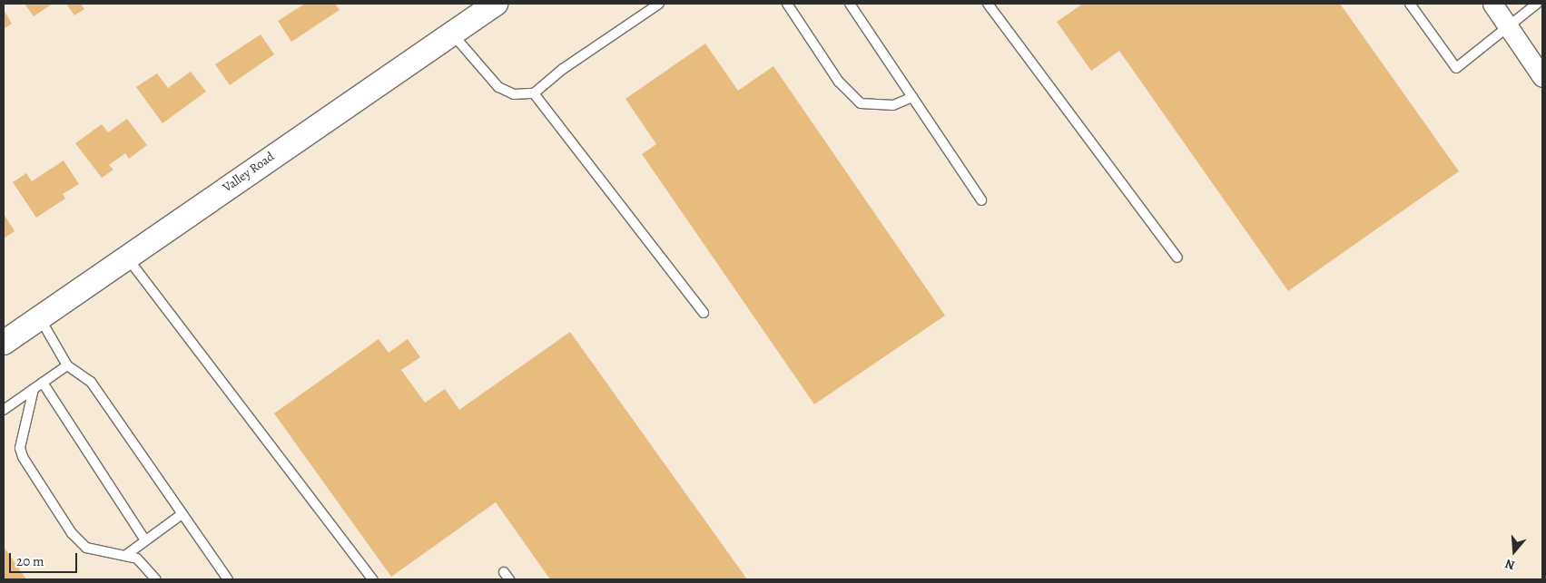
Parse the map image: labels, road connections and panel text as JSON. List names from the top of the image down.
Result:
{
  "streets": {
    "street": ["Valley Road"]
  },
  "scale_bar": "20 m",
  "north": "bottom"
}
